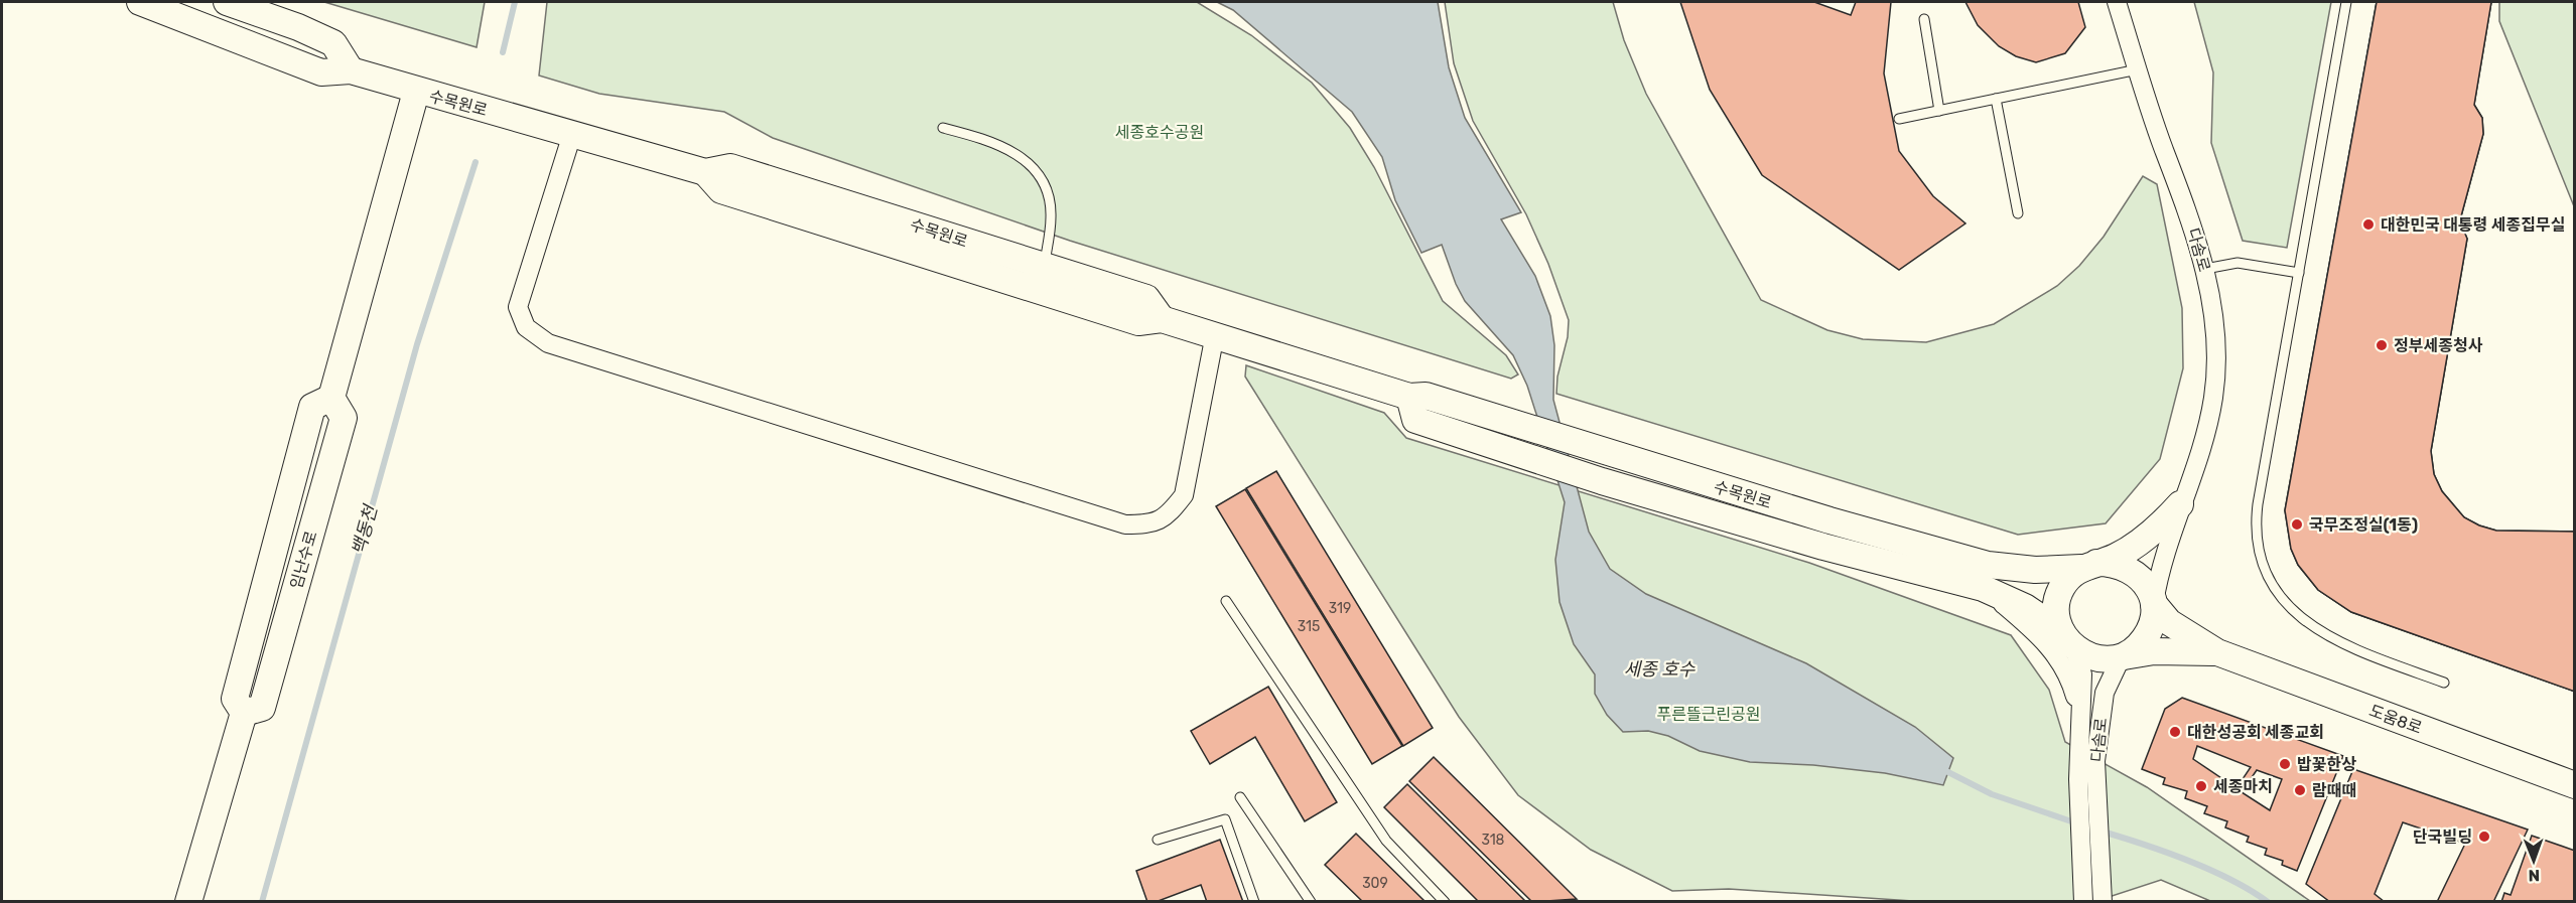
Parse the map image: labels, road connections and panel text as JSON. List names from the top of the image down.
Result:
{
  "streets": {
    "street": [
      "수목원로",
      "다솜로",
      "임난수로",
      "도움8로"
    ]
  },
  "crossings": [
    ["수목원로", "다솜로"],
    ["수목원로", "임난수로"],
    ["수목원로", "도움8로"],
    ["다솜로", "도움8로"]
  ],
  "water": ["백동천", "세종 호수"],
  "parks": ["세종호수공원", "푸른뜰근린공원"],
  "places": [
    "대한민국 대통령 세종집무실",
    "정부세종청사",
    "국무조정실(1동)",
    "대한성공회 세종교회",
    "밥꽃한상",
    "세종마치",
    "람때때",
    "단국빌딩"
  ],
  "house_numbers": [
    "319",
    "315",
    "318",
    "309"
  ],
  "north": "bottom"
}
